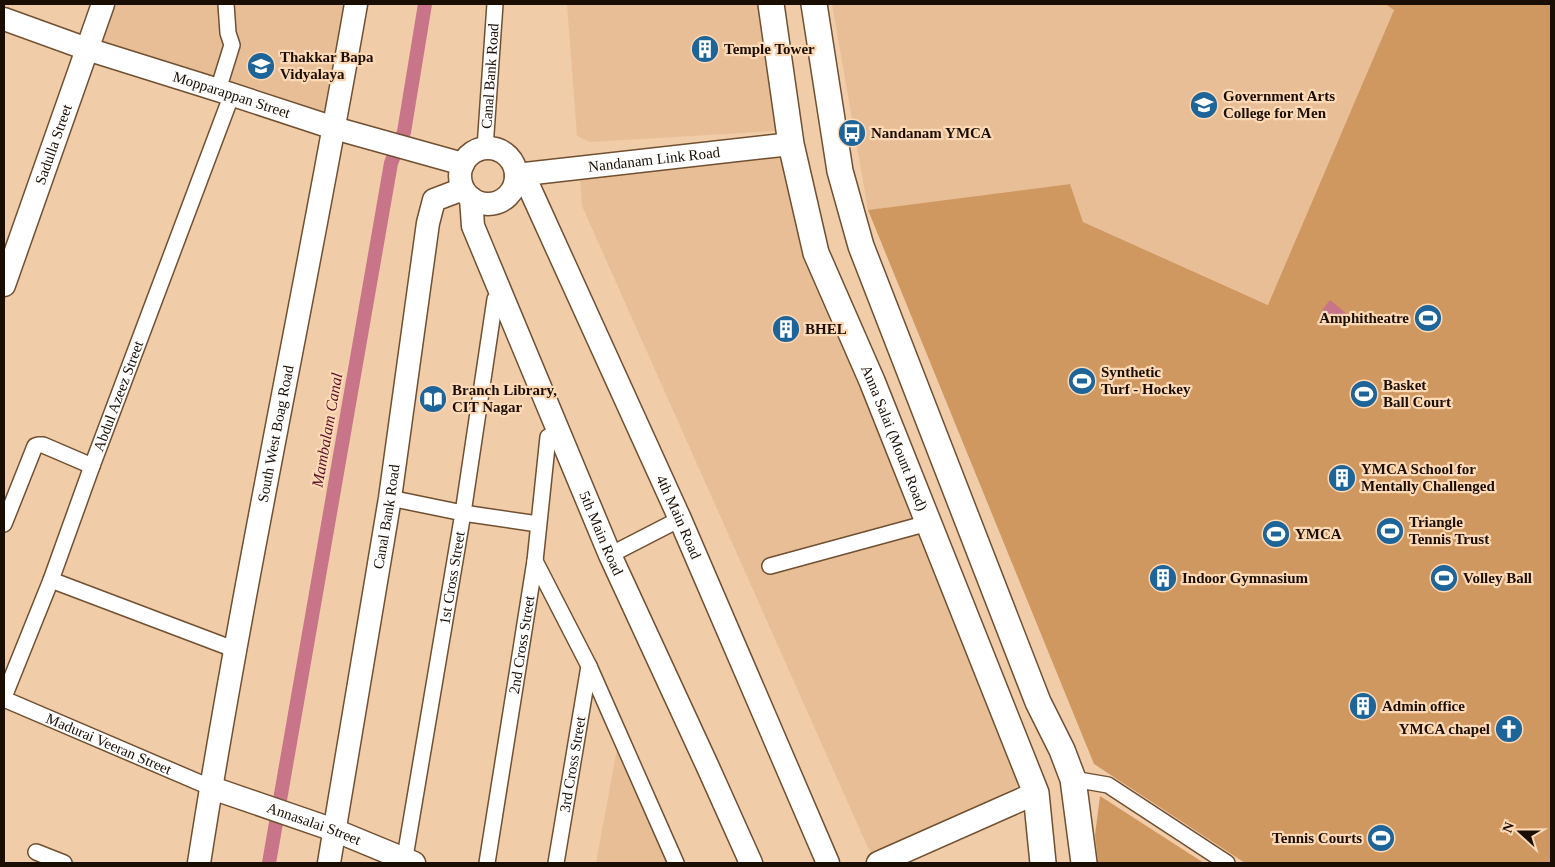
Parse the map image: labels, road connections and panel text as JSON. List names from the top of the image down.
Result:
{
  "streets": {
    "main road": ["Anna Salai (Mount Road)"],
    "street": [
      "Canal Bank Road",
      "Mopparappan Street",
      "Sadulla Street",
      "Nandanam Link Road",
      "Abdul Azeez Street",
      "South West Boag Road",
      "4th Main Road",
      "5th Main Road",
      "1st Cross Street",
      "2nd Cross Street",
      "Madurai Veeran Street",
      "3rd Cross Street",
      "Annasalai Street"
    ]
  },
  "crossings": [
    ["Canal Bank Road", "Mopparappan Street"],
    ["Canal Bank Road", "Nandanam Link Road"],
    ["Canal Bank Road", "4th Main Road"],
    ["Canal Bank Road", "5th Main Road"],
    ["Canal Bank Road", "Annasalai Street"],
    ["Mopparappan Street", "Sadulla Street"],
    ["Mopparappan Street", "Nandanam Link Road"],
    ["Mopparappan Street", "Abdul Azeez Street"],
    ["Mopparappan Street", "South West Boag Road"],
    ["Mopparappan Street", "4th Main Road"],
    ["Mopparappan Street", "5th Main Road"],
    ["Nandanam Link Road", "Anna Salai (Mount Road)"],
    ["Nandanam Link Road", "4th Main Road"],
    ["Nandanam Link Road", "5th Main Road"],
    ["Abdul Azeez Street", "Madurai Veeran Street"],
    ["South West Boag Road", "Madurai Veeran Street"],
    ["South West Boag Road", "Annasalai Street"],
    ["4th Main Road", "5th Main Road"],
    ["5th Main Road", "1st Cross Street"],
    ["5th Main Road", "2nd Cross Street"],
    ["1st Cross Street", "Annasalai Street"],
    ["Madurai Veeran Street", "Annasalai Street"]
  ],
  "water": ["Mambalam Canal"],
  "places": {
    "building": [
      "Temple Tower",
      "BHEL",
      "YMCA School for Mentally Challenged",
      "Indoor Gymnasium",
      "Admin office"
    ],
    "school or university": ["Thakkar Bapa Vidyalaya", "Government Arts College for Men"],
    "bus stop": ["Nandanam YMCA"],
    "sports": [
      "Amphitheatre",
      "Synthetic Turf - Hockey",
      "Basket Ball Court",
      "Triangle Tennis Trust",
      "YMCA",
      "Volley Ball",
      "Tennis Courts"
    ],
    "library": ["Branch Library, CIT Nagar"],
    "church": ["YMCA chapel"]
  },
  "north": "left"
}
